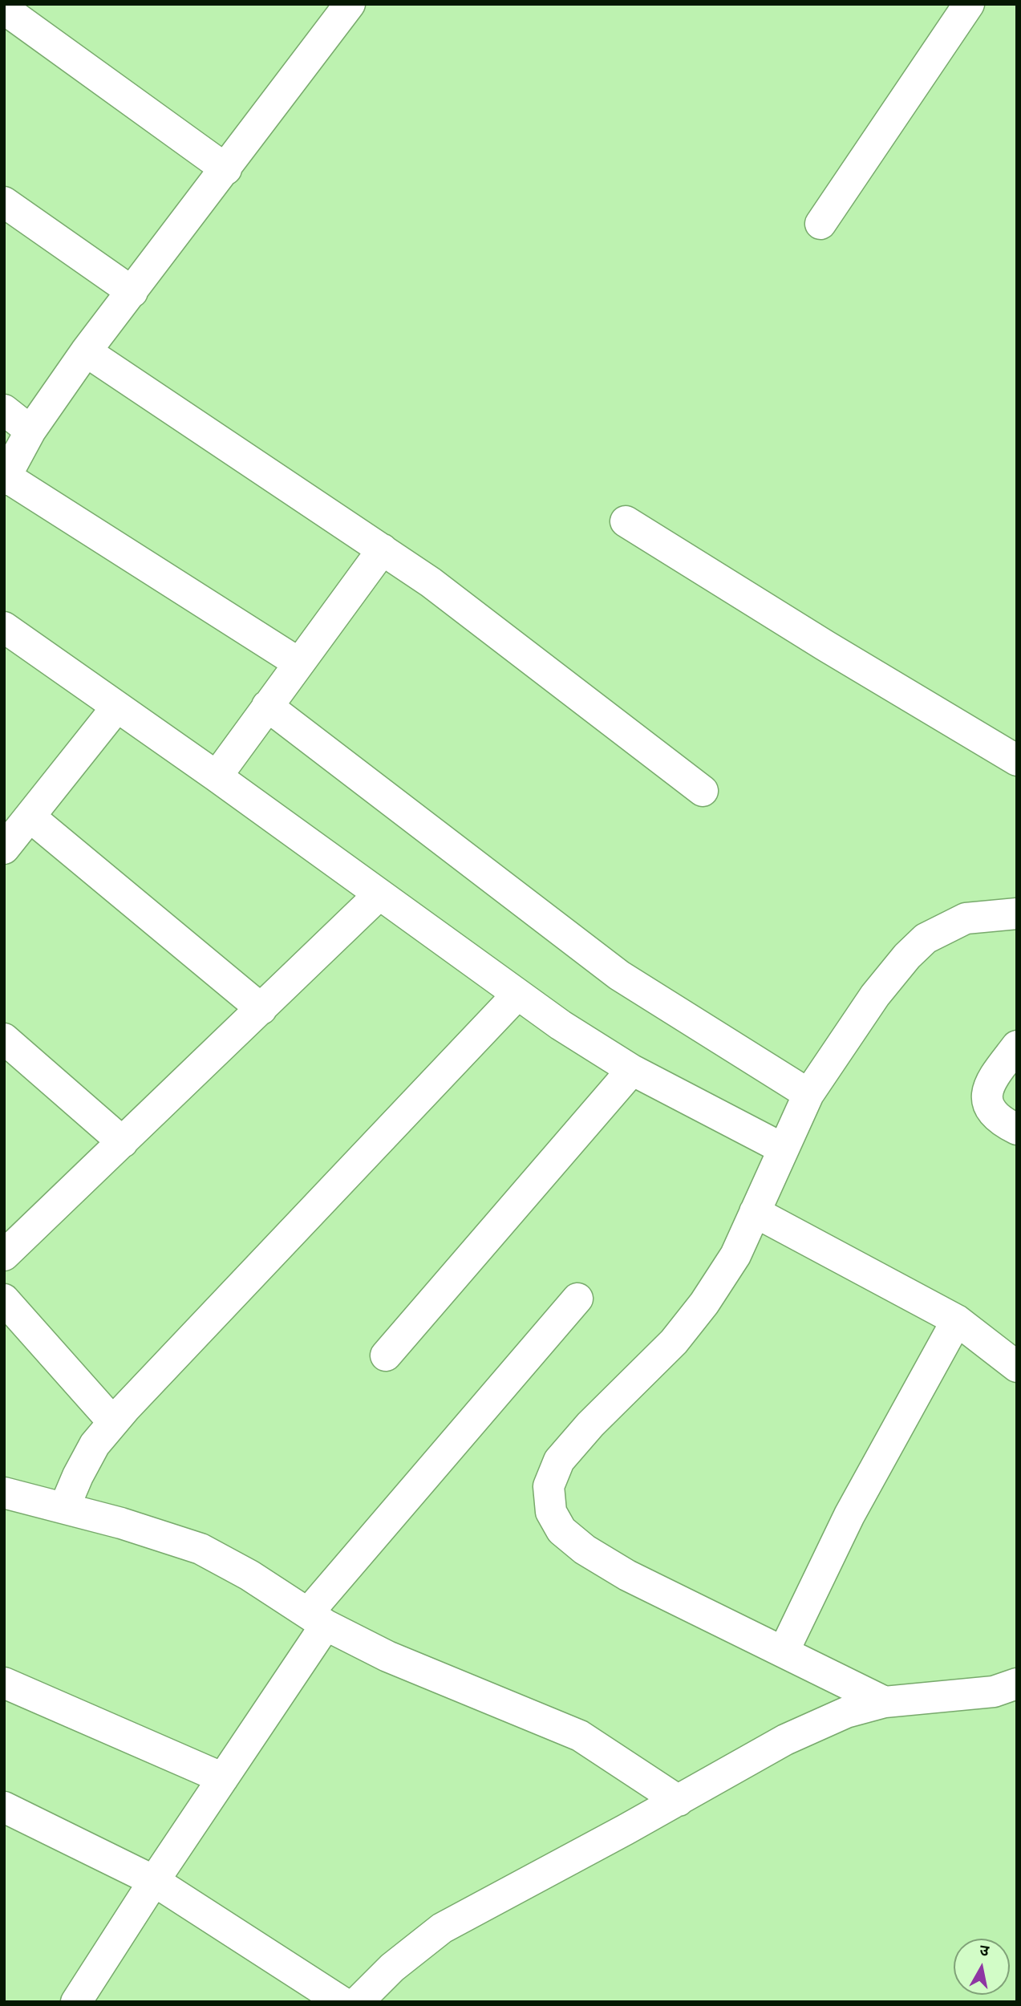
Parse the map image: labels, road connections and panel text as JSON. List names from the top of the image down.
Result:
{
  "north": "top"
}
